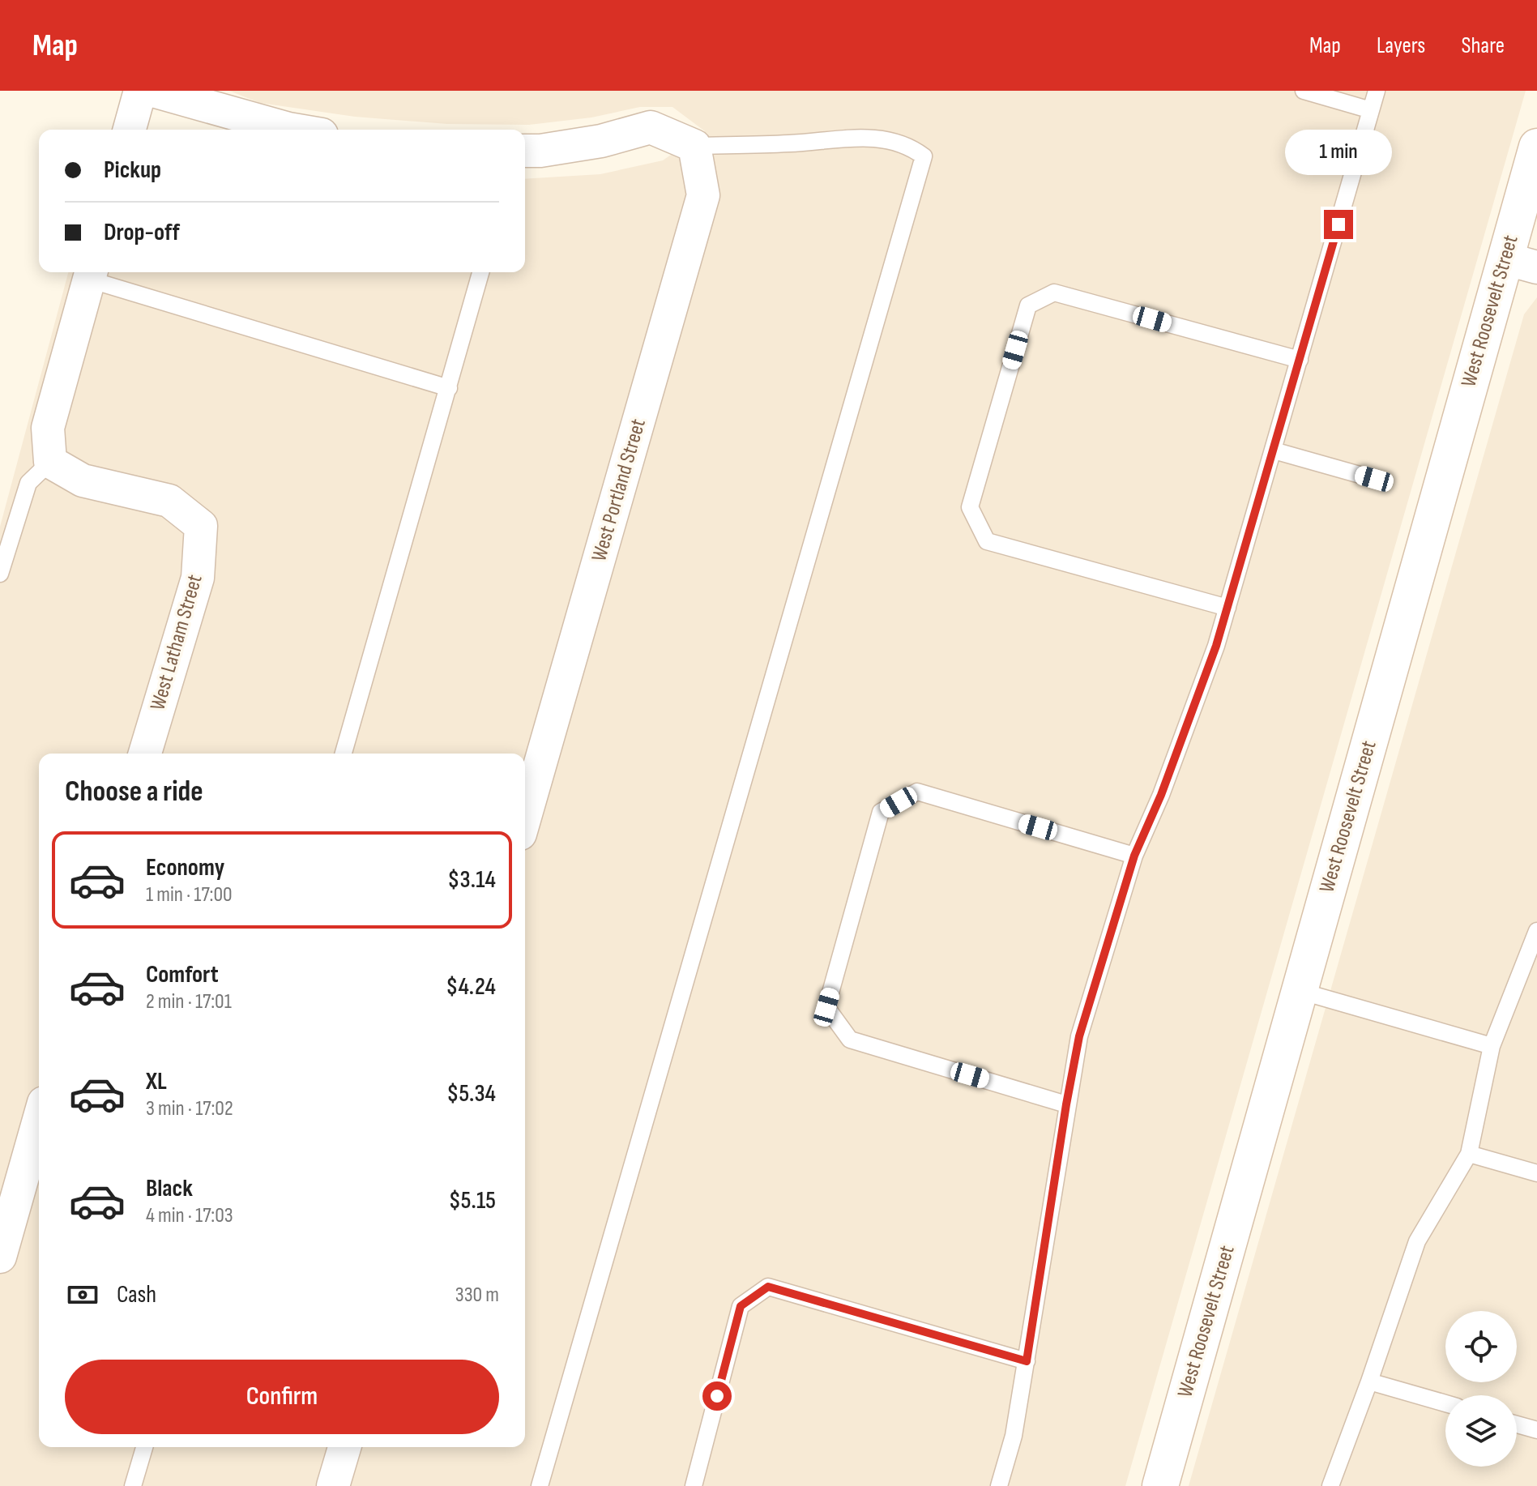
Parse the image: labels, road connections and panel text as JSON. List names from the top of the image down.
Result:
{
  "streets": {
    "street": ["West Roosevelt Street", "West Portland Street", "West Latham Street"]
  },
  "page": {
    "header": "Map",
    "nav": ["Map", "Layers", "Share"],
    "bubble": "1 min",
    "banner": ["Pickup", "Drop-off"],
    "heading": "Choose a ride",
    "list": [
      {
        "name": "Economy",
        "note": "1 min · 17:00",
        "value": "$3.14"
      },
      {
        "name": "Comfort",
        "note": "2 min · 17:01",
        "value": "$4.24"
      },
      {
        "name": "XL",
        "note": "3 min · 17:02",
        "value": "$5.34"
      },
      {
        "name": "Black",
        "note": "4 min · 17:03",
        "value": "$5.15"
      }
    ],
    "pay": ["Cash", "330 m"],
    "buttons": "Confirm"
  }
}
